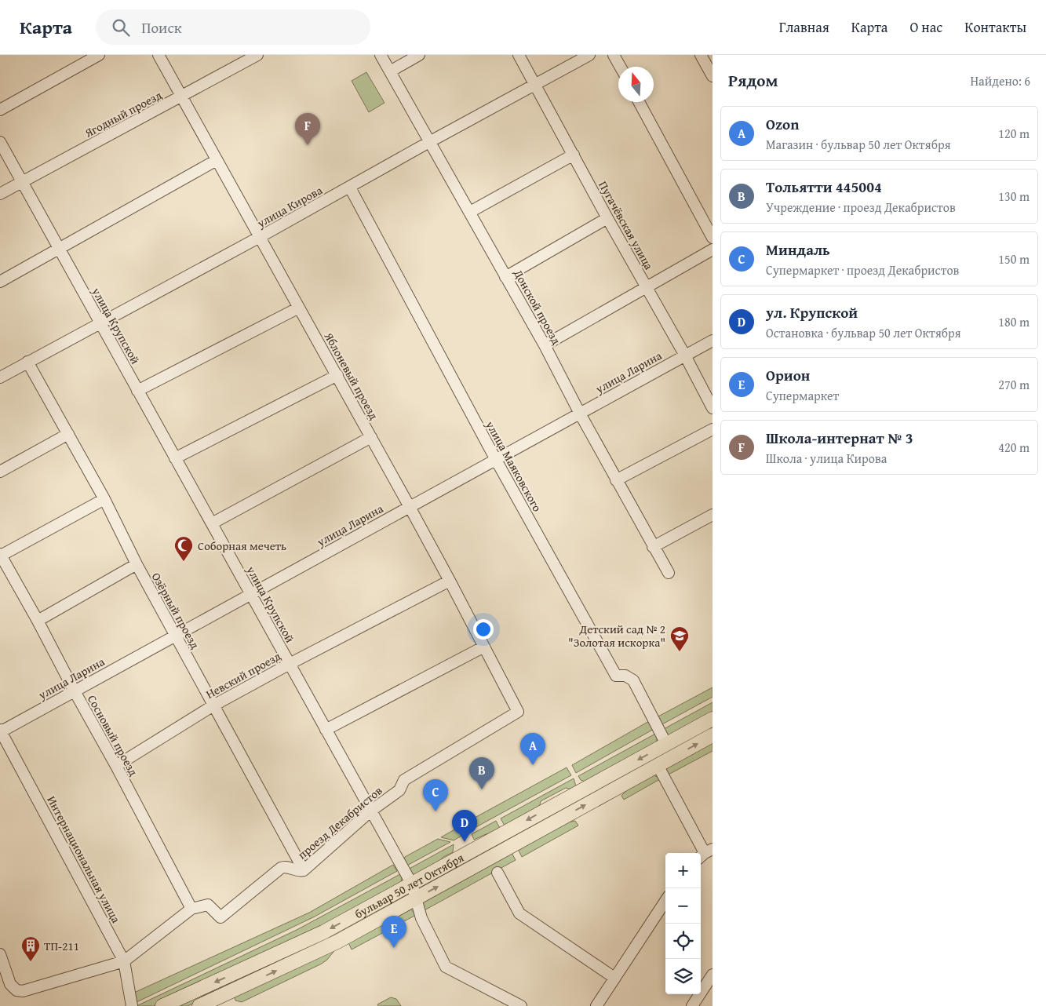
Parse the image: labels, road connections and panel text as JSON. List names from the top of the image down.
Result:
{
  "streets": {
    "main road": ["бульвар 50 лет Октября"],
    "street": [
      "Ягодный проезд",
      "улица Кирова",
      "Пугачёвская улица",
      "Донской проезд",
      "улица Крупской",
      "улица Ларина",
      "Яблоневый проезд",
      "улица Маяковского",
      "Озёрный проезд",
      "Невский проезд",
      "Сосновый проезд",
      "проезд Декабристов",
      "Интернациональная улица"
    ]
  },
  "crossings": [
    ["Ягодный проезд", "улица Крупской"],
    ["Ягодный проезд", "Яблоневый проезд"],
    ["улица Кирова", "Пугачёвская улица"],
    ["улица Кирова", "Донской проезд"],
    ["улица Кирова", "улица Крупской"],
    ["улица Кирова", "Яблоневый проезд"],
    ["улица Кирова", "улица Маяковского"],
    ["улица Кирова", "Озёрный проезд"],
    ["Пугачёвская улица", "улица Ларина"],
    ["Донской проезд", "улица Ларина"],
    ["улица Крупской", "улица Ларина"],
    ["улица Крупской", "Невский проезд"],
    ["улица Крупской", "проезд Декабристов"],
    ["улица Крупской", "бульвар 50 лет Октября"],
    ["улица Ларина", "Яблоневый проезд"],
    ["улица Ларина", "улица Маяковского"],
    ["улица Ларина", "Озёрный проезд"],
    ["улица Ларина", "Сосновый проезд"],
    ["улица Ларина", "Интернациональная улица"],
    ["Яблоневый проезд", "Невский проезд"],
    ["Яблоневый проезд", "проезд Декабристов"],
    ["улица Маяковского", "бульвар 50 лет Октября"],
    ["Озёрный проезд", "Невский проезд"],
    ["Озёрный проезд", "проезд Декабристов"],
    ["Невский проезд", "Сосновый проезд"],
    ["Сосновый проезд", "проезд Декабристов"]
  ],
  "places": {
    "mosque": ["Cоборная мечеть"],
    "school or university": ["Детский сад № 2 \"Золотая искорка\""],
    "building": ["ТП-211"]
  },
  "north": "top",
  "page": {
    "header": "Карта",
    "search": "Поиск",
    "nav": [
      "Главная",
      "Карта",
      "О нас",
      "Контакты"
    ],
    "heading": ["Рядом", "Найдено: 6"],
    "list": [
      {
        "mark": "A",
        "name": "Ozon",
        "note": "Магазин · бульвар 50 лет Октября",
        "value": "120 m"
      },
      {
        "mark": "B",
        "name": "Тольятти 445004",
        "note": "Учреждение · проезд Декабристов",
        "value": "130 m"
      },
      {
        "mark": "C",
        "name": "Миндаль",
        "note": "Супермаркет · проезд Декабристов",
        "value": "150 m"
      },
      {
        "mark": "D",
        "name": "ул. Крупской",
        "note": "Остановка · бульвар 50 лет Октября",
        "value": "180 m"
      },
      {
        "mark": "E",
        "name": "Орион",
        "note": "Супермаркет",
        "value": "270 m"
      },
      {
        "mark": "F",
        "name": "Школа-интернат № 3",
        "note": "Школа · улица Кирова",
        "value": "420 m"
      }
    ],
    "pins": [
      "F",
      "A",
      "B",
      "C",
      "D",
      "E"
    ],
    "map_buttons": ["+", "−"]
  }
}
